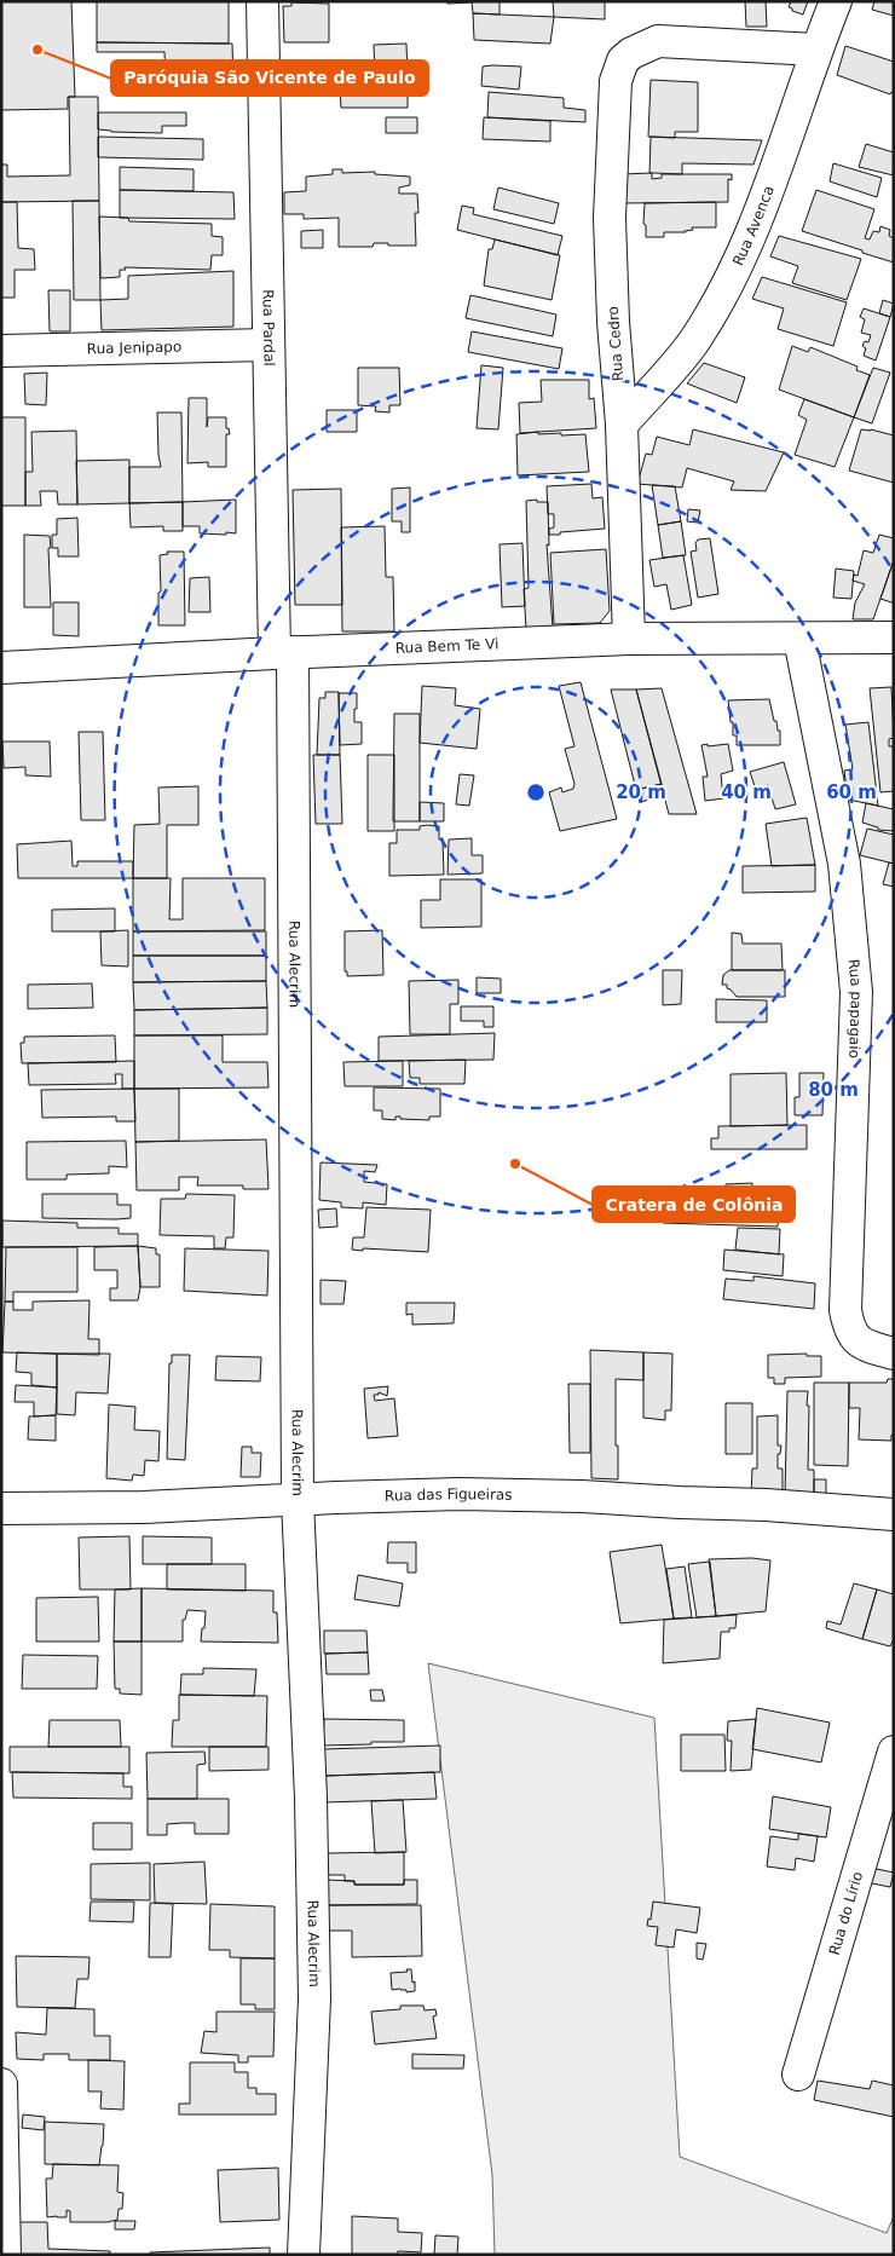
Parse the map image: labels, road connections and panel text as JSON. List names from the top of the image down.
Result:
{
  "streets": {
    "street": [
      "Rua Avenca",
      "Rua Pardal",
      "Rua Cedro",
      "Rua Jenipapo",
      "Rua Bem Te Vi",
      "Rua Alecrim",
      "Rua papagaio",
      "Rua das Figueiras",
      "Rua do Lírio"
    ]
  },
  "crossings": [
    ["Rua Avenca", "Rua Cedro"],
    ["Rua Pardal", "Rua Jenipapo"],
    ["Rua Pardal", "Rua Bem Te Vi"],
    ["Rua Pardal", "Rua Alecrim"],
    ["Rua Cedro", "Rua Bem Te Vi"],
    ["Rua Bem Te Vi", "Rua Alecrim"],
    ["Rua Bem Te Vi", "Rua papagaio"],
    ["Rua Alecrim", "Rua das Figueiras"]
  ],
  "places": ["Paróquia São Vicente de Paulo", "Cratera de Colônia"],
  "rings": [
    "20 m",
    "40 m",
    "60 m",
    "80 m"
  ]
}
